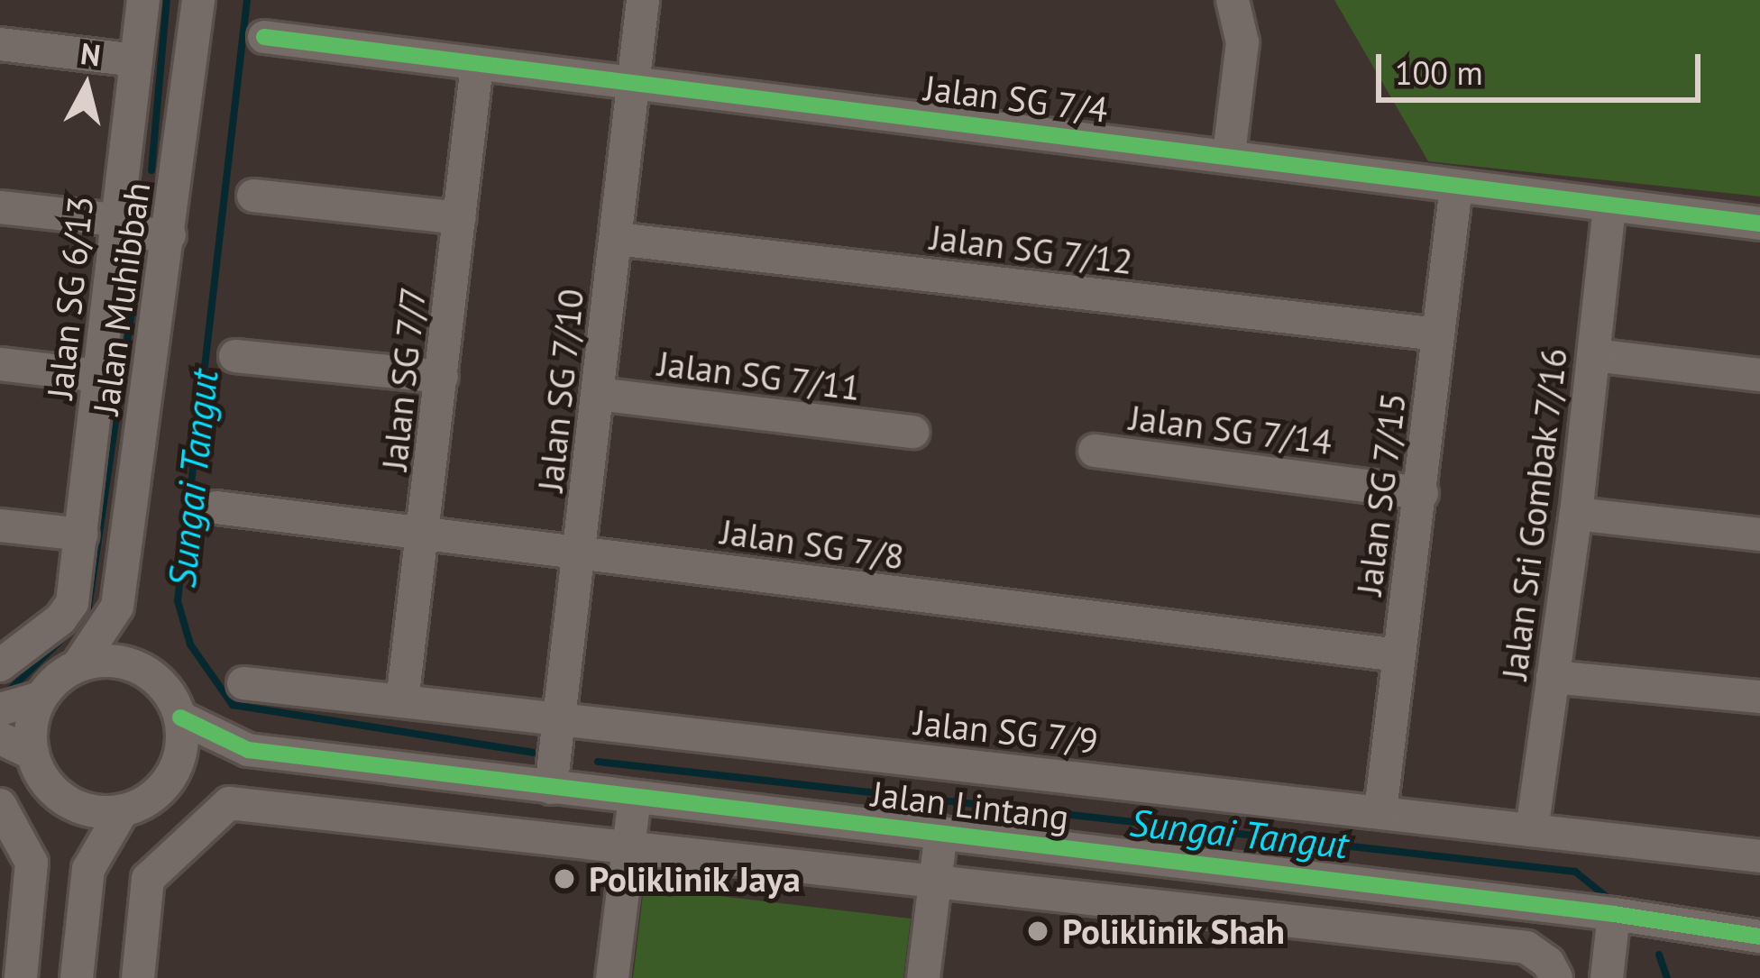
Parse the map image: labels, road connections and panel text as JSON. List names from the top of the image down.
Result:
{
  "streets": {
    "street": [
      "Jalan SG 7/4",
      "Jalan SG 7/12",
      "Jalan SG 6/13",
      "Jalan Muhibbah",
      "Jalan SG 7/11",
      "Jalan SG 7/7",
      "Jalan SG 7/10",
      "Jalan SG 7/14",
      "Jalan SG 7/15",
      "Jalan Sri Gombak 7/16",
      "Jalan SG 7/8",
      "Jalan SG 7/9",
      "Jalan Lintang"
    ]
  },
  "crossings": [
    ["Jalan SG 7/4", "Jalan SG 7/7"],
    ["Jalan SG 7/4", "Jalan SG 7/10"],
    ["Jalan SG 7/4", "Jalan SG 7/15"],
    ["Jalan SG 7/4", "Jalan Sri Gombak 7/16"],
    ["Jalan SG 7/12", "Jalan SG 7/10"],
    ["Jalan SG 7/12", "Jalan SG 7/15"],
    ["Jalan Muhibbah", "Jalan Lintang"],
    ["Jalan SG 7/11", "Jalan SG 7/10"],
    ["Jalan SG 7/7", "Jalan SG 7/8"],
    ["Jalan SG 7/7", "Jalan SG 7/9"],
    ["Jalan SG 7/10", "Jalan SG 7/8"],
    ["Jalan SG 7/10", "Jalan SG 7/9"],
    ["Jalan SG 7/10", "Jalan Lintang"],
    ["Jalan SG 7/14", "Jalan SG 7/15"],
    ["Jalan SG 7/15", "Jalan SG 7/8"],
    ["Jalan SG 7/15", "Jalan SG 7/9"],
    ["Jalan Sri Gombak 7/16", "Jalan SG 7/9"]
  ],
  "water": ["Sungai Tangut"],
  "places": ["Poliklinik Jaya", "Poliklinik Shah"],
  "scale_bar": "100 m",
  "north": "top"
}
